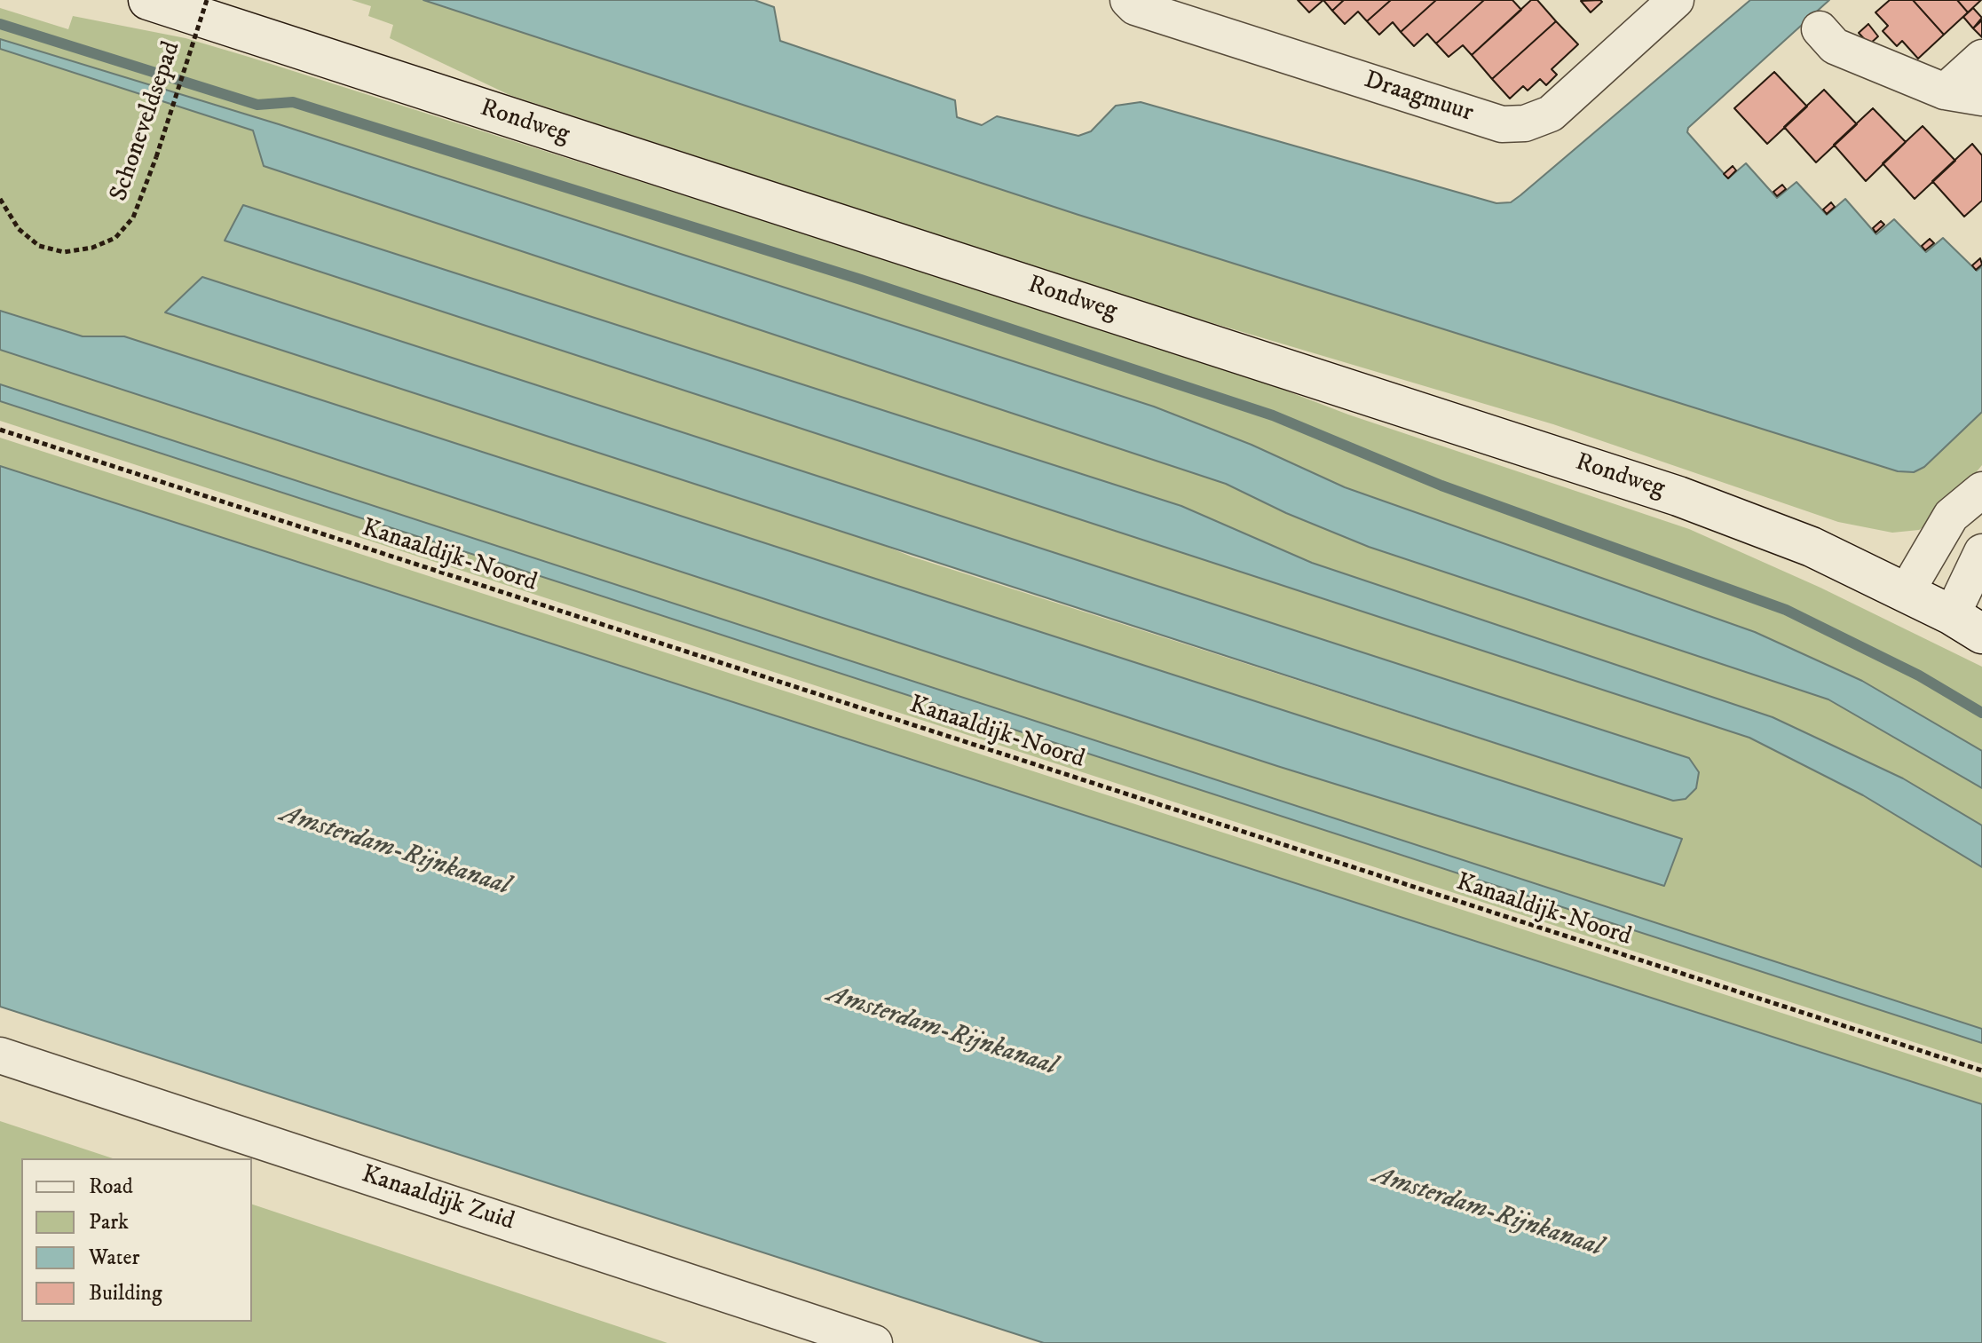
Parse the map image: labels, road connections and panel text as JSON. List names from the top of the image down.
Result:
{
  "streets": {
    "main road": ["Rondweg"],
    "street": ["Draagmuur", "Kanaaldijk Zuid"],
    "path": ["Schoneveldsepad", "Kanaaldijk-Noord"]
  },
  "water": ["Amsterdam-Rijnkanaal"],
  "legend": [
    "Road",
    "Park",
    "Water",
    "Building"
  ]
}
